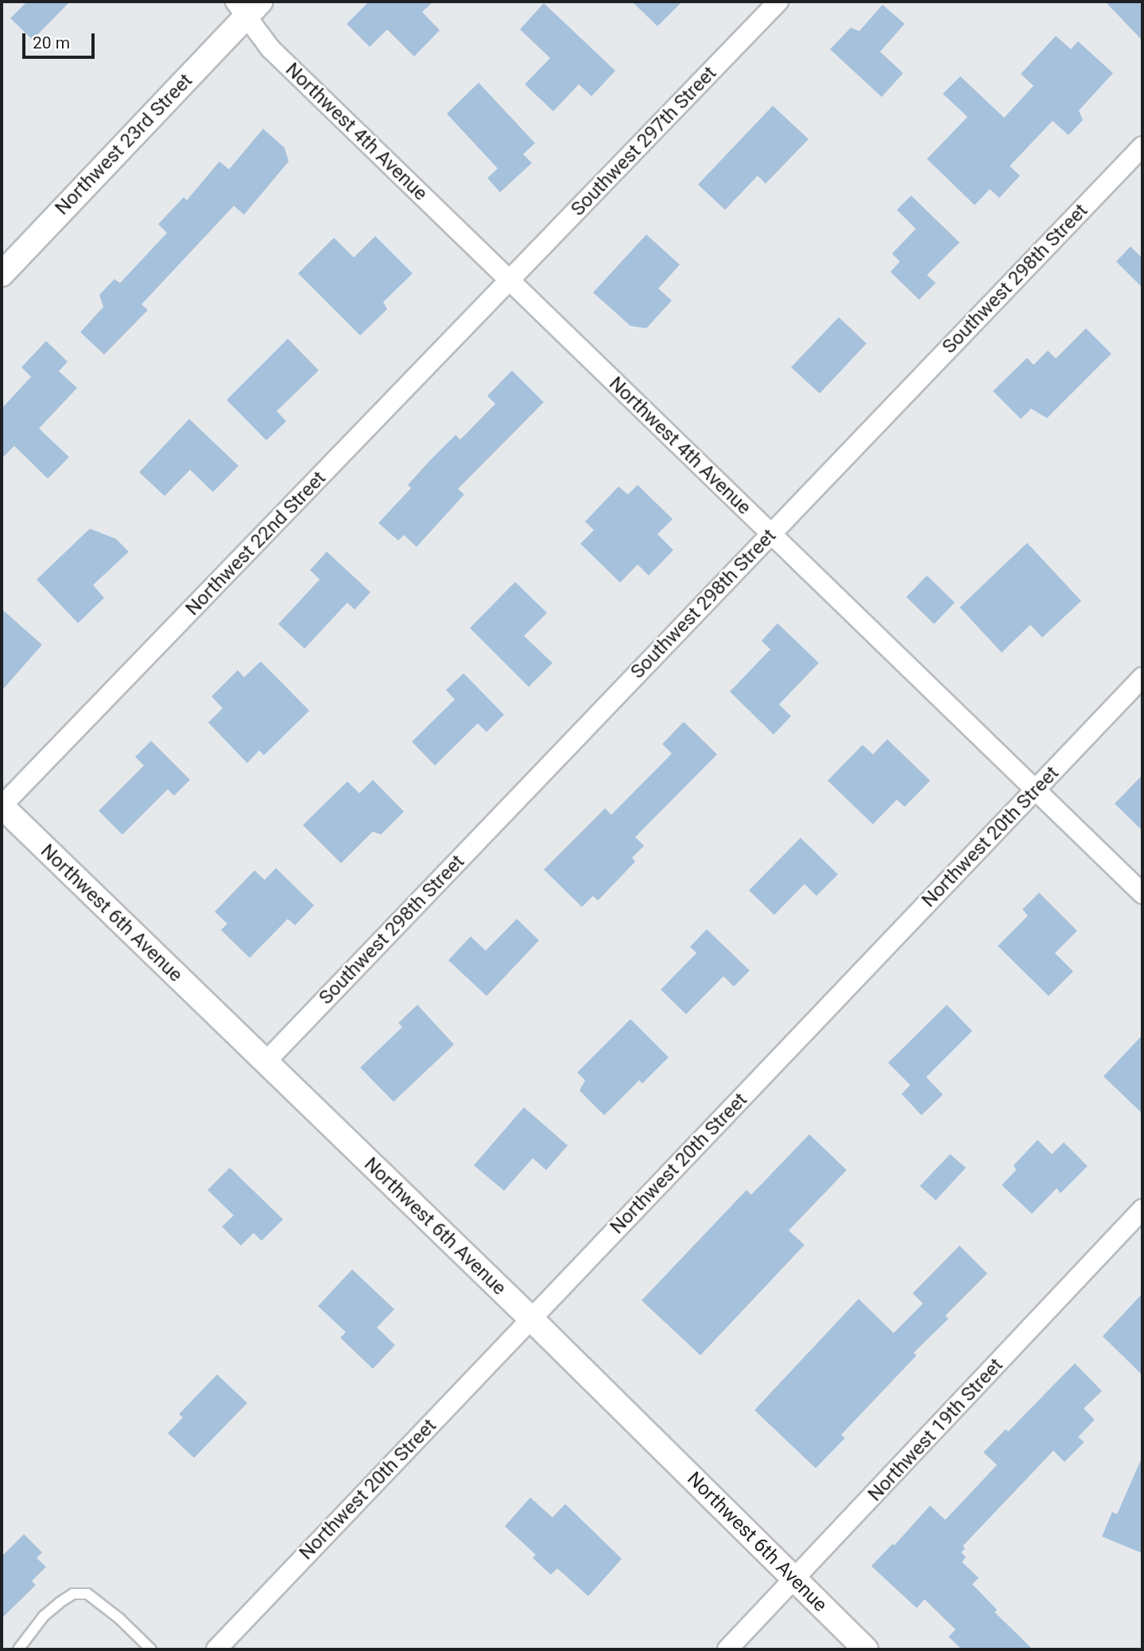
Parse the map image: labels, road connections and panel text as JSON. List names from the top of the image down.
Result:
{
  "streets": {
    "street": [
      "Northwest 4th Avenue",
      "Southwest 297th Street",
      "Northwest 23rd Street",
      "Southwest 298th Street",
      "Northwest 22nd Street",
      "Northwest 20th Street",
      "Northwest 6th Avenue",
      "Northwest 19th Street"
    ]
  },
  "crossings": [
    ["Northwest 4th Avenue", "Southwest 297th Street"],
    ["Northwest 4th Avenue", "Northwest 23rd Street"],
    ["Northwest 4th Avenue", "Southwest 298th Street"],
    ["Northwest 4th Avenue", "Northwest 22nd Street"],
    ["Northwest 4th Avenue", "Northwest 20th Street"],
    ["Southwest 297th Street", "Northwest 22nd Street"],
    ["Southwest 298th Street", "Northwest 6th Avenue"],
    ["Northwest 22nd Street", "Northwest 6th Avenue"],
    ["Northwest 20th Street", "Northwest 6th Avenue"],
    ["Northwest 6th Avenue", "Northwest 19th Street"]
  ],
  "scale_bar": "20 m"
}
